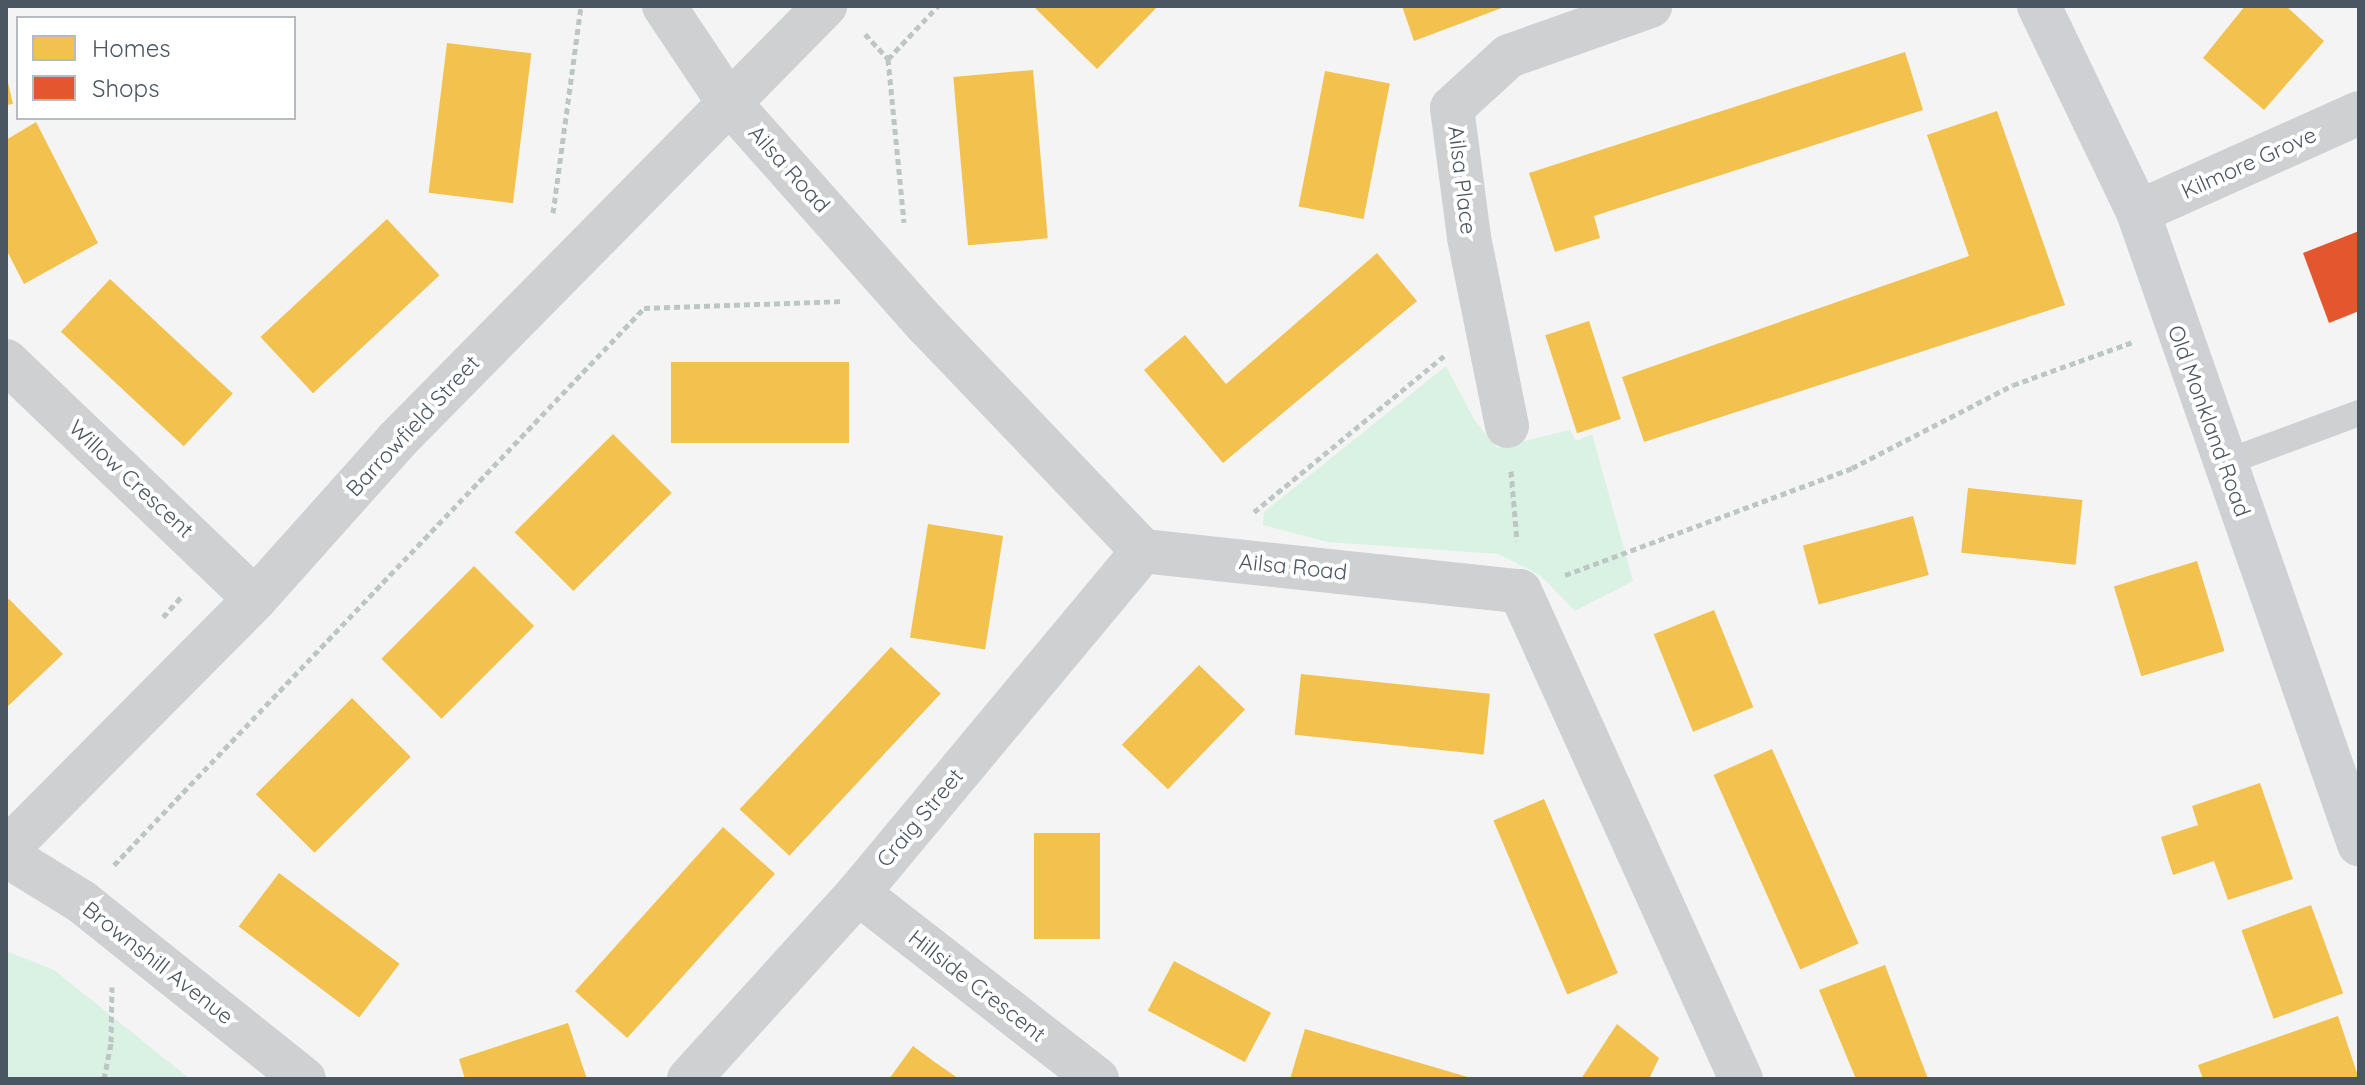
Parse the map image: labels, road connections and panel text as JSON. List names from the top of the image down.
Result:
{
  "streets": {
    "street": [
      "Kilmore Grove",
      "Ailsa Road",
      "Ailsa Place",
      "Old Monkland Road",
      "Barrowfield Street",
      "Willow Crescent",
      "Craig Street",
      "Brownshill Avenue",
      "Hillside Crescent"
    ]
  },
  "crossings": [
    ["Kilmore Grove", "Old Monkland Road"],
    ["Ailsa Road", "Barrowfield Street"],
    ["Ailsa Road", "Craig Street"],
    ["Barrowfield Street", "Willow Crescent"],
    ["Barrowfield Street", "Brownshill Avenue"],
    ["Craig Street", "Hillside Crescent"]
  ],
  "legend": ["Homes", "Shops"]
}
